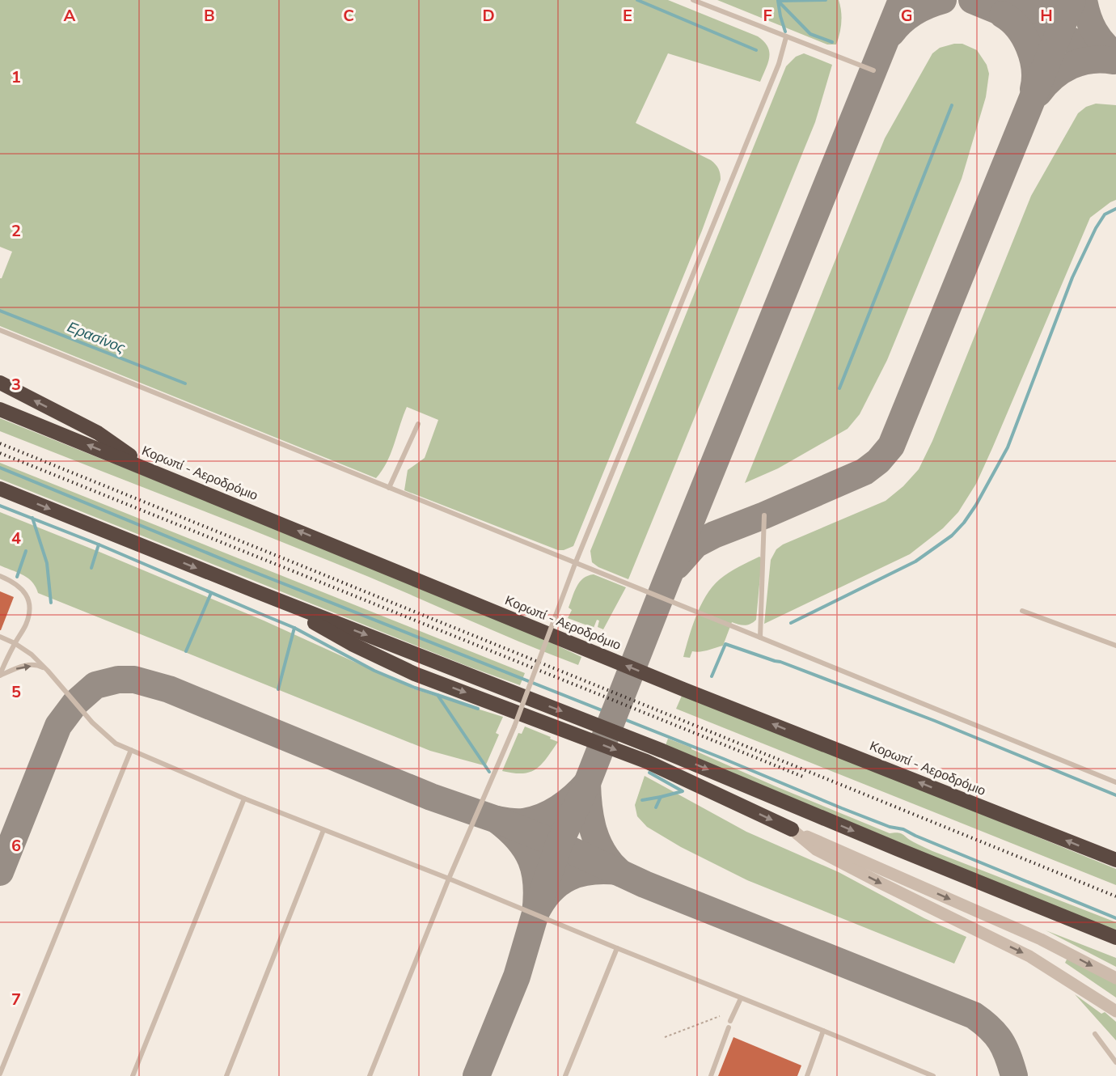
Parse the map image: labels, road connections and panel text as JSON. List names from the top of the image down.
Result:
{
  "streets": {
    "highway": ["Κορωπί - Αεροδρόμιο"]
  },
  "water": ["Ερασίνος"],
  "grid": {
    "columns": [
      "A",
      "B",
      "C",
      "D",
      "E",
      "F",
      "G",
      "H"
    ],
    "rows": [
      "1",
      "2",
      "3",
      "4",
      "5",
      "6",
      "7"
    ]
  }
}
